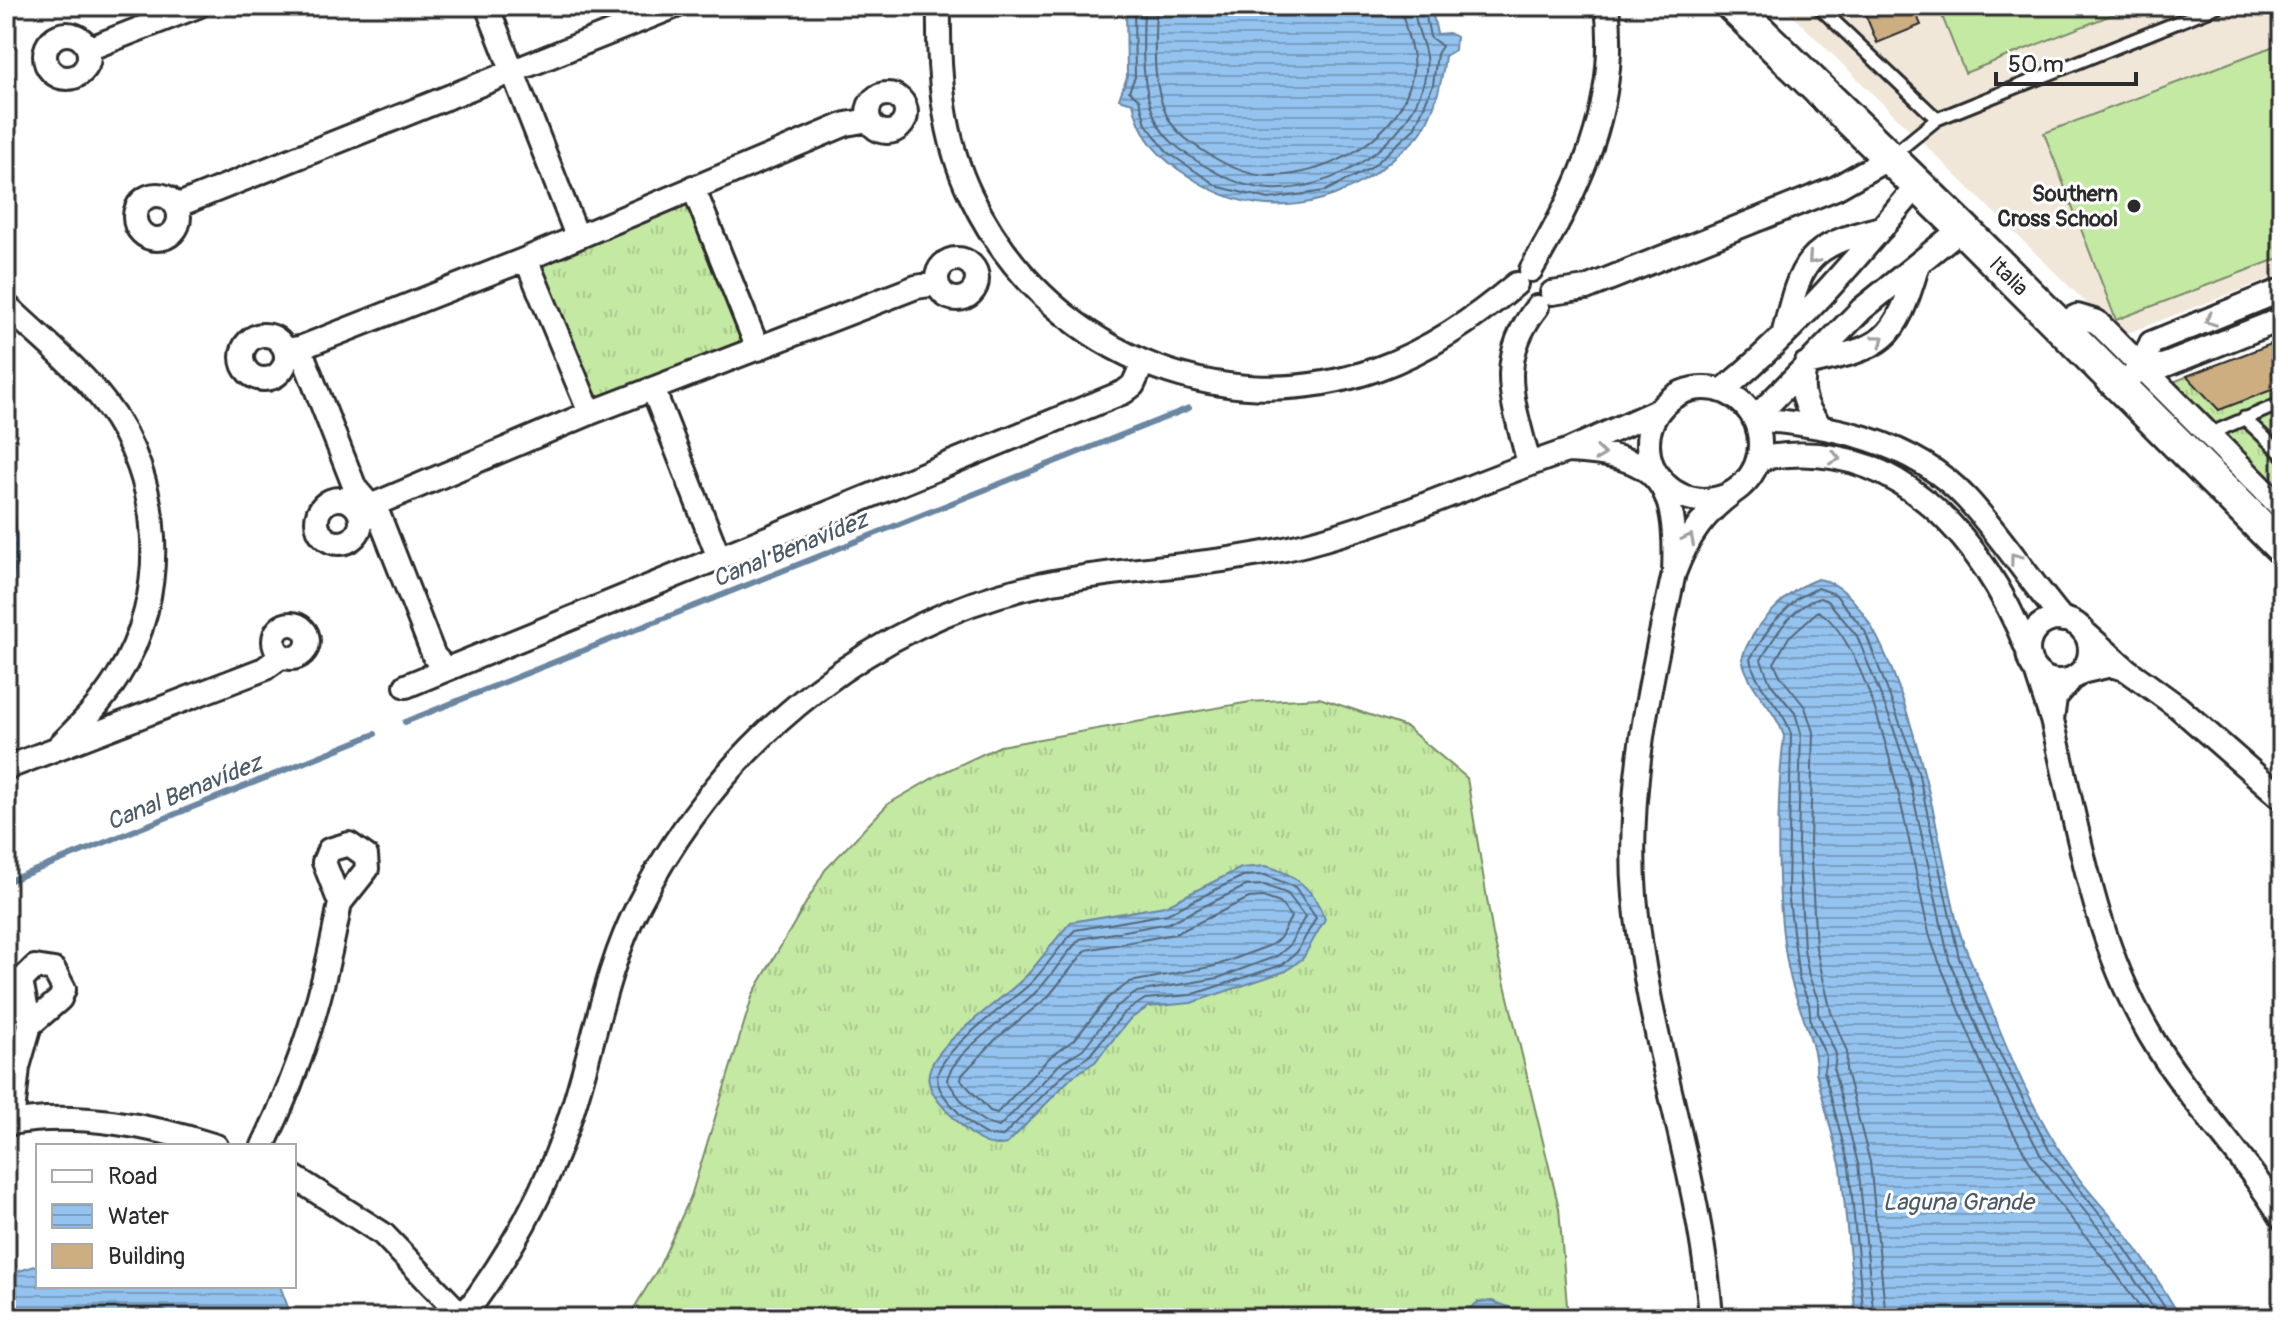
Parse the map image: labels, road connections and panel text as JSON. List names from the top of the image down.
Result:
{
  "streets": {
    "street": ["Italia"]
  },
  "water": ["Canal Benavídez", "Laguna Grande"],
  "places": ["Southern Cross School"],
  "legend": ["Road", "Water", "Building"],
  "scale_bar": "50 m"
}
